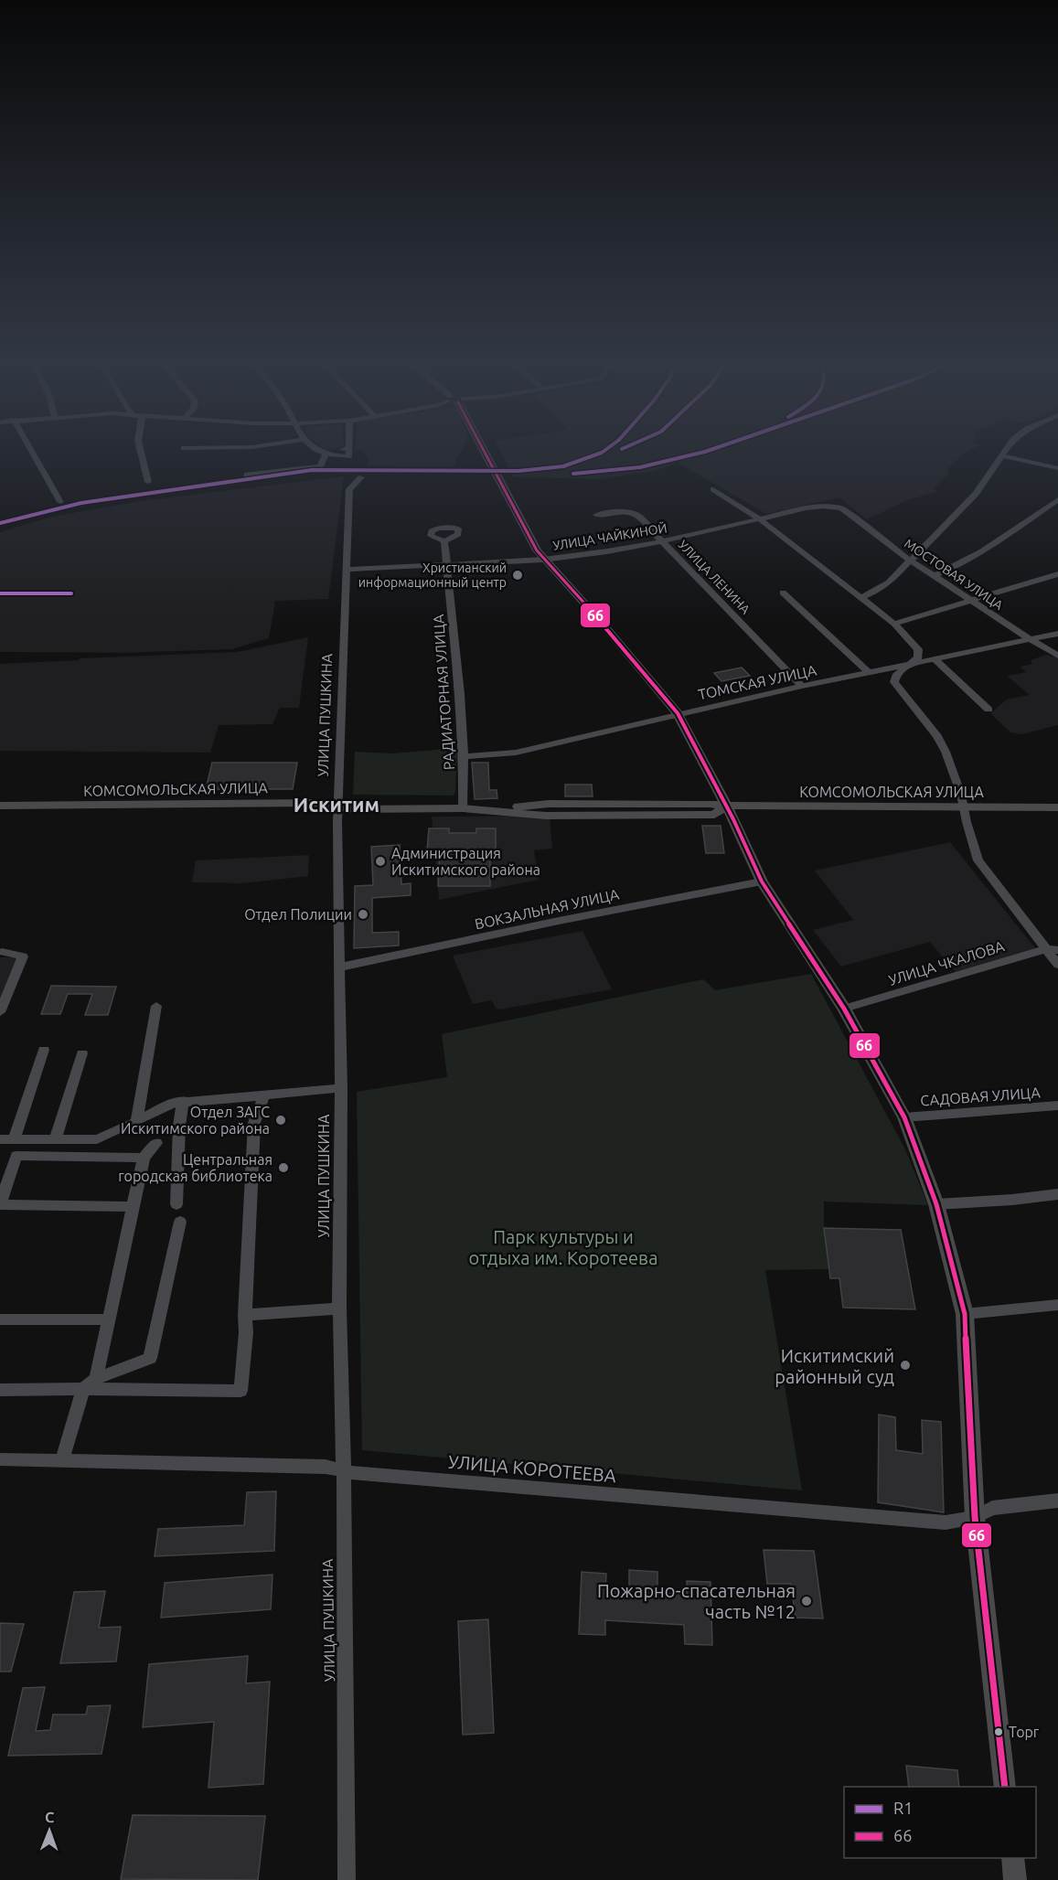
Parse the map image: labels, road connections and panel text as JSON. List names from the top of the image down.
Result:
{
  "streets": {
    "main road": ["КОМСОМОЛЬСКАЯ УЛИЦА"],
    "street": [
      "УЛИЦА ЧАЙКИНОЙ",
      "МОСТОВАЯ УЛИЦА",
      "УЛИЦА ЛЕНИНА",
      "ТОМСКАЯ УЛИЦА",
      "РАДИАТОРНАЯ УЛИЦА",
      "УЛИЦА ПУШКИНА",
      "ВОКЗАЛЬНАЯ УЛИЦА",
      "УЛИЦА ЧКАЛОВА",
      "САДОВАЯ УЛИЦА",
      "УЛИЦА КОРОТЕЕВА"
    ]
  },
  "crossings": [
    ["УЛИЦА ЧАЙКИНОЙ", "МОСТОВАЯ УЛИЦА"],
    ["УЛИЦА ЧАЙКИНОЙ", "УЛИЦА ЛЕНИНА"],
    ["УЛИЦА ЧАЙКИНОЙ", "РАДИАТОРНАЯ УЛИЦА"],
    ["УЛИЦА ЧАЙКИНОЙ", "УЛИЦА ПУШКИНА"],
    ["МОСТОВАЯ УЛИЦА", "ТОМСКАЯ УЛИЦА"],
    ["УЛИЦА ЛЕНИНА", "ТОМСКАЯ УЛИЦА"],
    ["ТОМСКАЯ УЛИЦА", "РАДИАТОРНАЯ УЛИЦА"],
    ["РАДИАТОРНАЯ УЛИЦА", "КОМСОМОЛЬСКАЯ УЛИЦА"],
    ["УЛИЦА ПУШКИНА", "КОМСОМОЛЬСКАЯ УЛИЦА"],
    ["УЛИЦА ПУШКИНА", "ВОКЗАЛЬНАЯ УЛИЦА"],
    ["УЛИЦА ПУШКИНА", "УЛИЦА КОРОТЕЕВА"]
  ],
  "districts": ["Искитим"],
  "parks": ["Парк культуры и отдыха им. Коротеева"],
  "places": [
    "Христианский информационный центр",
    "Администрация Искитимского района",
    "Отдел Полиции",
    "Отдел ЗАГС Искитимского района",
    "Центральная городская библиотека",
    "Искитимский районный суд",
    "Пожарно-спасательная часть №12",
    "Торг"
  ],
  "lines": ["transit line R1", "transit line 66"],
  "legend": ["R1", "66"],
  "north": "top"
}
